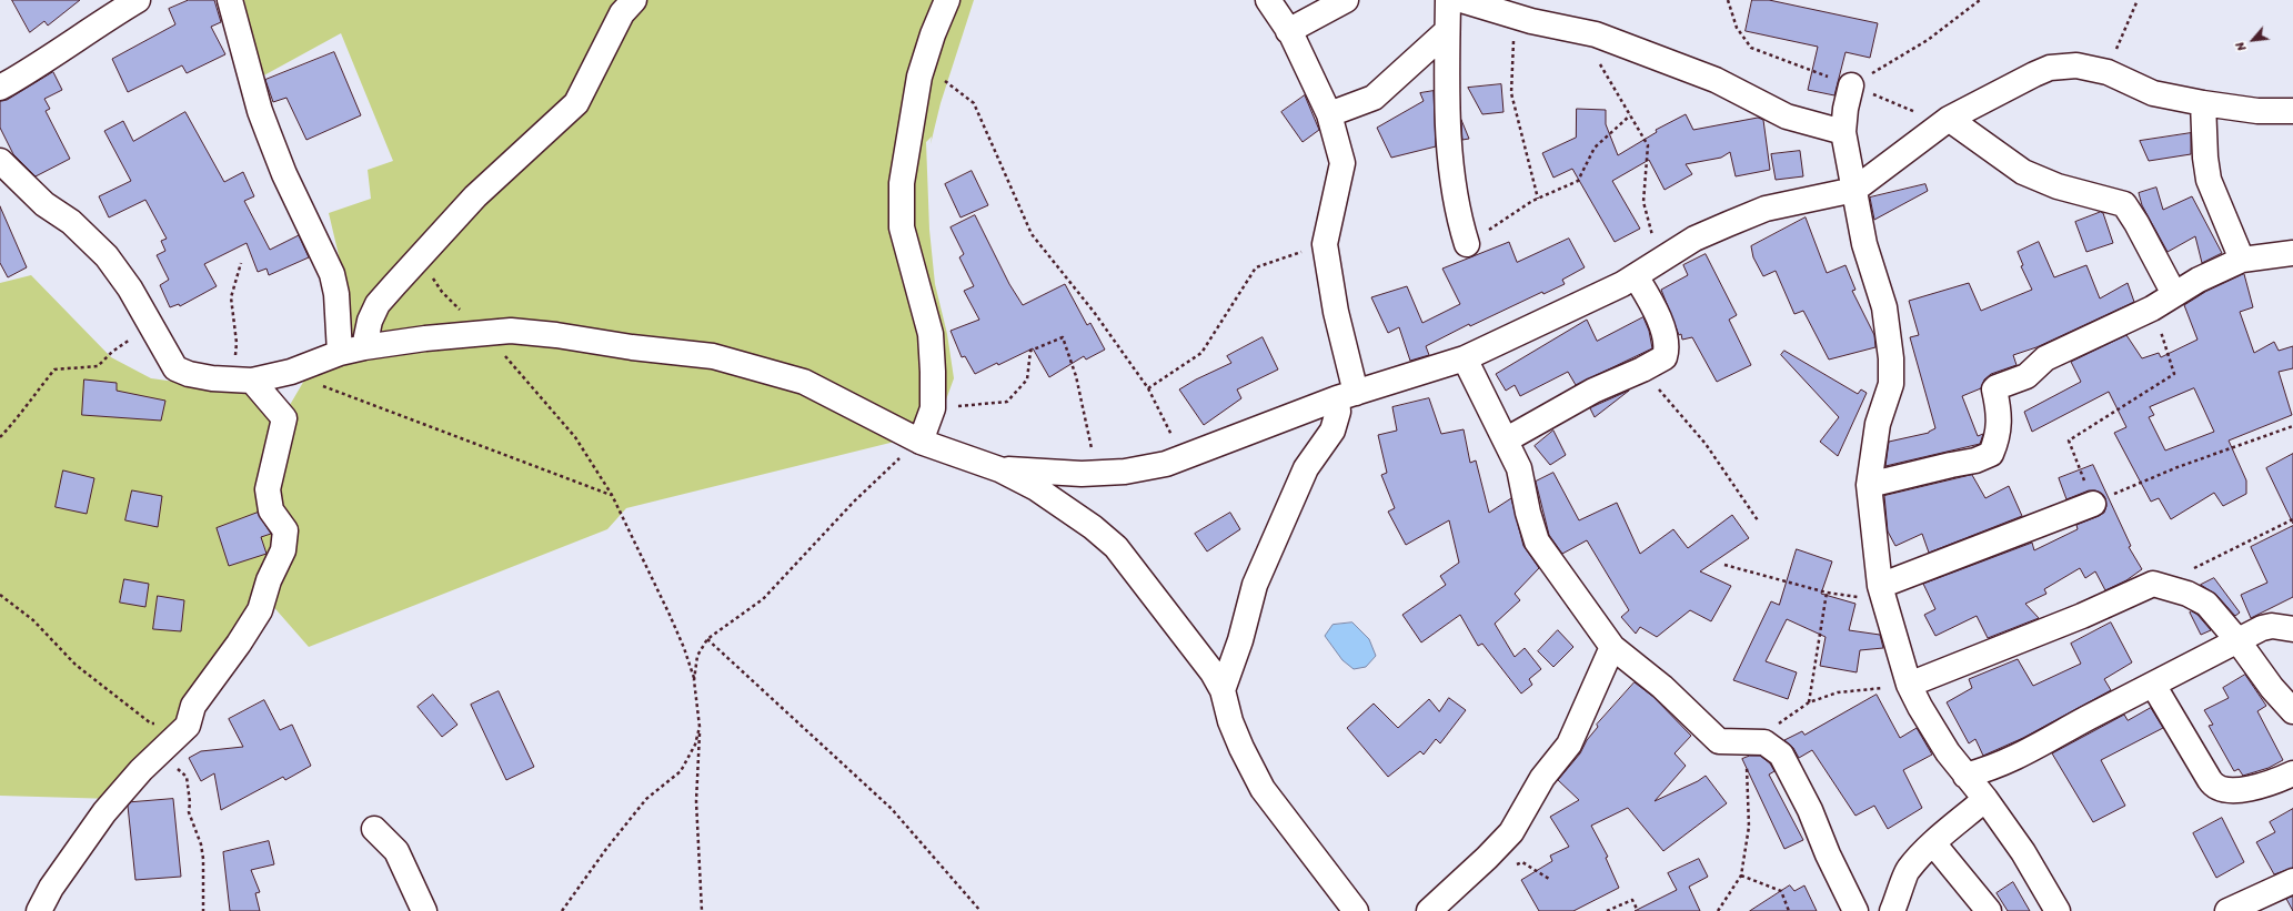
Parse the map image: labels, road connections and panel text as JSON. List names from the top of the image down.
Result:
{
  "north": "bottom left"
}
